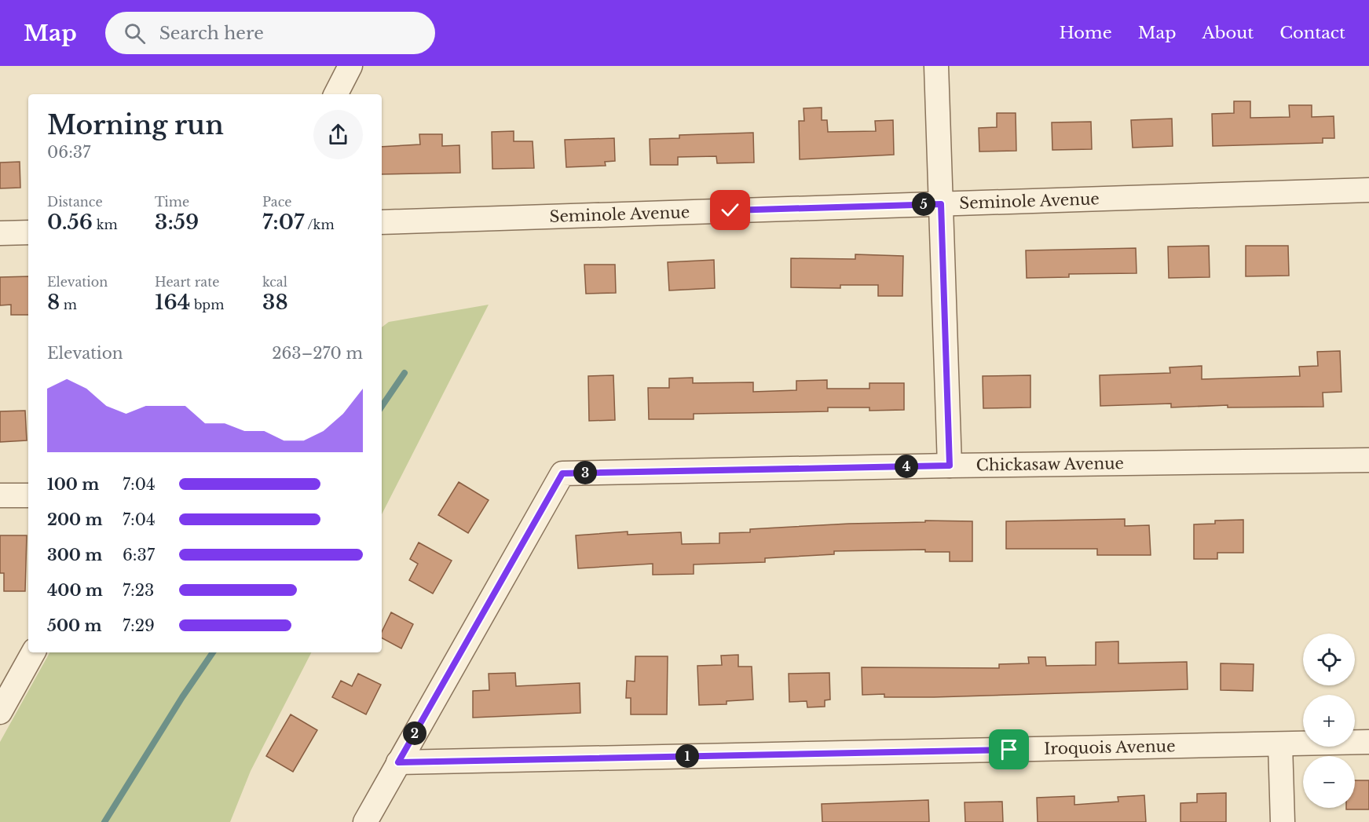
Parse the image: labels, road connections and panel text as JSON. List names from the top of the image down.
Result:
{
  "streets": {
    "street": ["Seminole Avenue", "Chickasaw Avenue", "Iroquois Avenue"]
  },
  "crossings": [
    ["Chickasaw Avenue", "Iroquois Avenue"]
  ],
  "page": {
    "header": "Map",
    "search": "Search here",
    "nav": [
      "Home",
      "Map",
      "About",
      "Contact"
    ],
    "heading": ["Morning run", "06:37"],
    "stats": [
      ["Distance", "0.56 km"],
      ["Time", "3:59"],
      ["Pace", "7:07 /km"],
      ["Elevation", "8 m"],
      ["Heart rate", "164 bpm"],
      ["kcal", "38"]
    ],
    "pins": [
      "5",
      "4",
      "3",
      "2",
      "1"
    ],
    "chart": ["Elevation", "263–270 m"],
    "list": [
      {
        "name": "100 m",
        "note": "7:04"
      },
      {
        "name": "200 m",
        "note": "7:04"
      },
      {
        "name": "300 m",
        "note": "6:37"
      },
      {
        "name": "400 m",
        "note": "7:23"
      },
      {
        "name": "500 m",
        "note": "7:29"
      }
    ],
    "map_buttons": ["+", "−"]
  }
}
